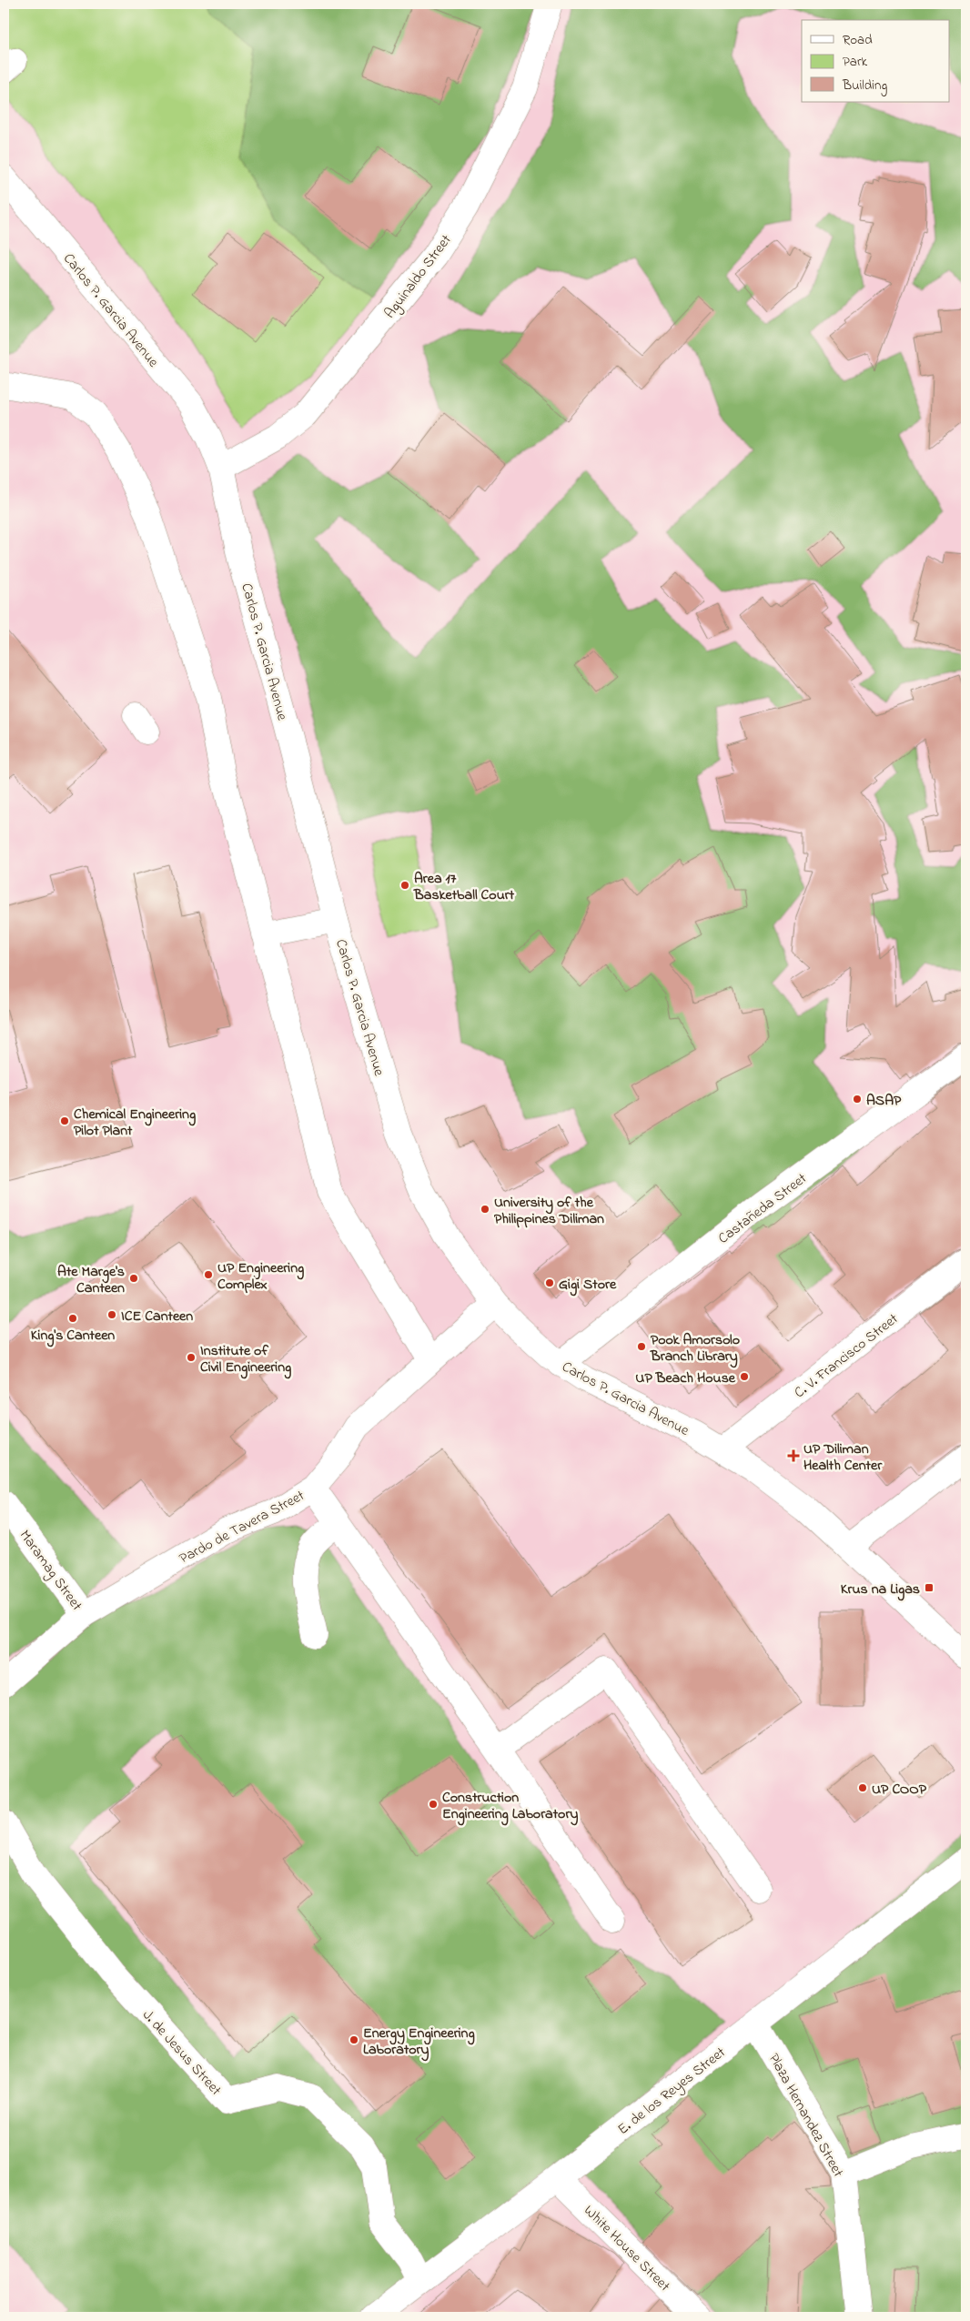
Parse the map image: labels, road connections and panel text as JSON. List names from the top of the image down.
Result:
{
  "streets": {
    "street": [
      "Aguinaldo Street",
      "Carlos P. Garcia Avenue",
      "Castañeda Street",
      "C. V. Francisco Street",
      "Pardo de Tavera Street",
      "Maramag Street",
      "J. de Jesus Street",
      "E. de los Reyes Street",
      "Plaza Hernandez Street",
      "White House Street"
    ]
  },
  "crossings": [
    ["Aguinaldo Street", "Carlos P. Garcia Avenue"],
    ["Carlos P. Garcia Avenue", "Castañeda Street"],
    ["Carlos P. Garcia Avenue", "C. V. Francisco Street"],
    ["Carlos P. Garcia Avenue", "Pardo de Tavera Street"],
    ["Pardo de Tavera Street", "Maramag Street"],
    ["J. de Jesus Street", "E. de los Reyes Street"],
    ["E. de los Reyes Street", "Plaza Hernandez Street"],
    ["E. de los Reyes Street", "White House Street"]
  ],
  "places": {
    "other": [
      "Area 17 Basketball Court",
      "ASAP",
      "Chemical Engineering Pilot Plant",
      "University of the Philippines Diliman",
      "UP Engineering Complex",
      "Ate Marge's Canteen",
      "Gigi Store",
      "ICE Canteen",
      "King's Canteen",
      "Pook Amorsolo Branch Library",
      "Institute of Civil Engineering",
      "UP Beach House",
      "UP COOP",
      "Construction Engineering Laboratory",
      "Energy Engineering Laboratory"
    ],
    "health": ["UP Diliman Health Center"],
    "transit": ["Krus na Ligas"]
  },
  "legend": ["Road", "Park", "Building"]
}
